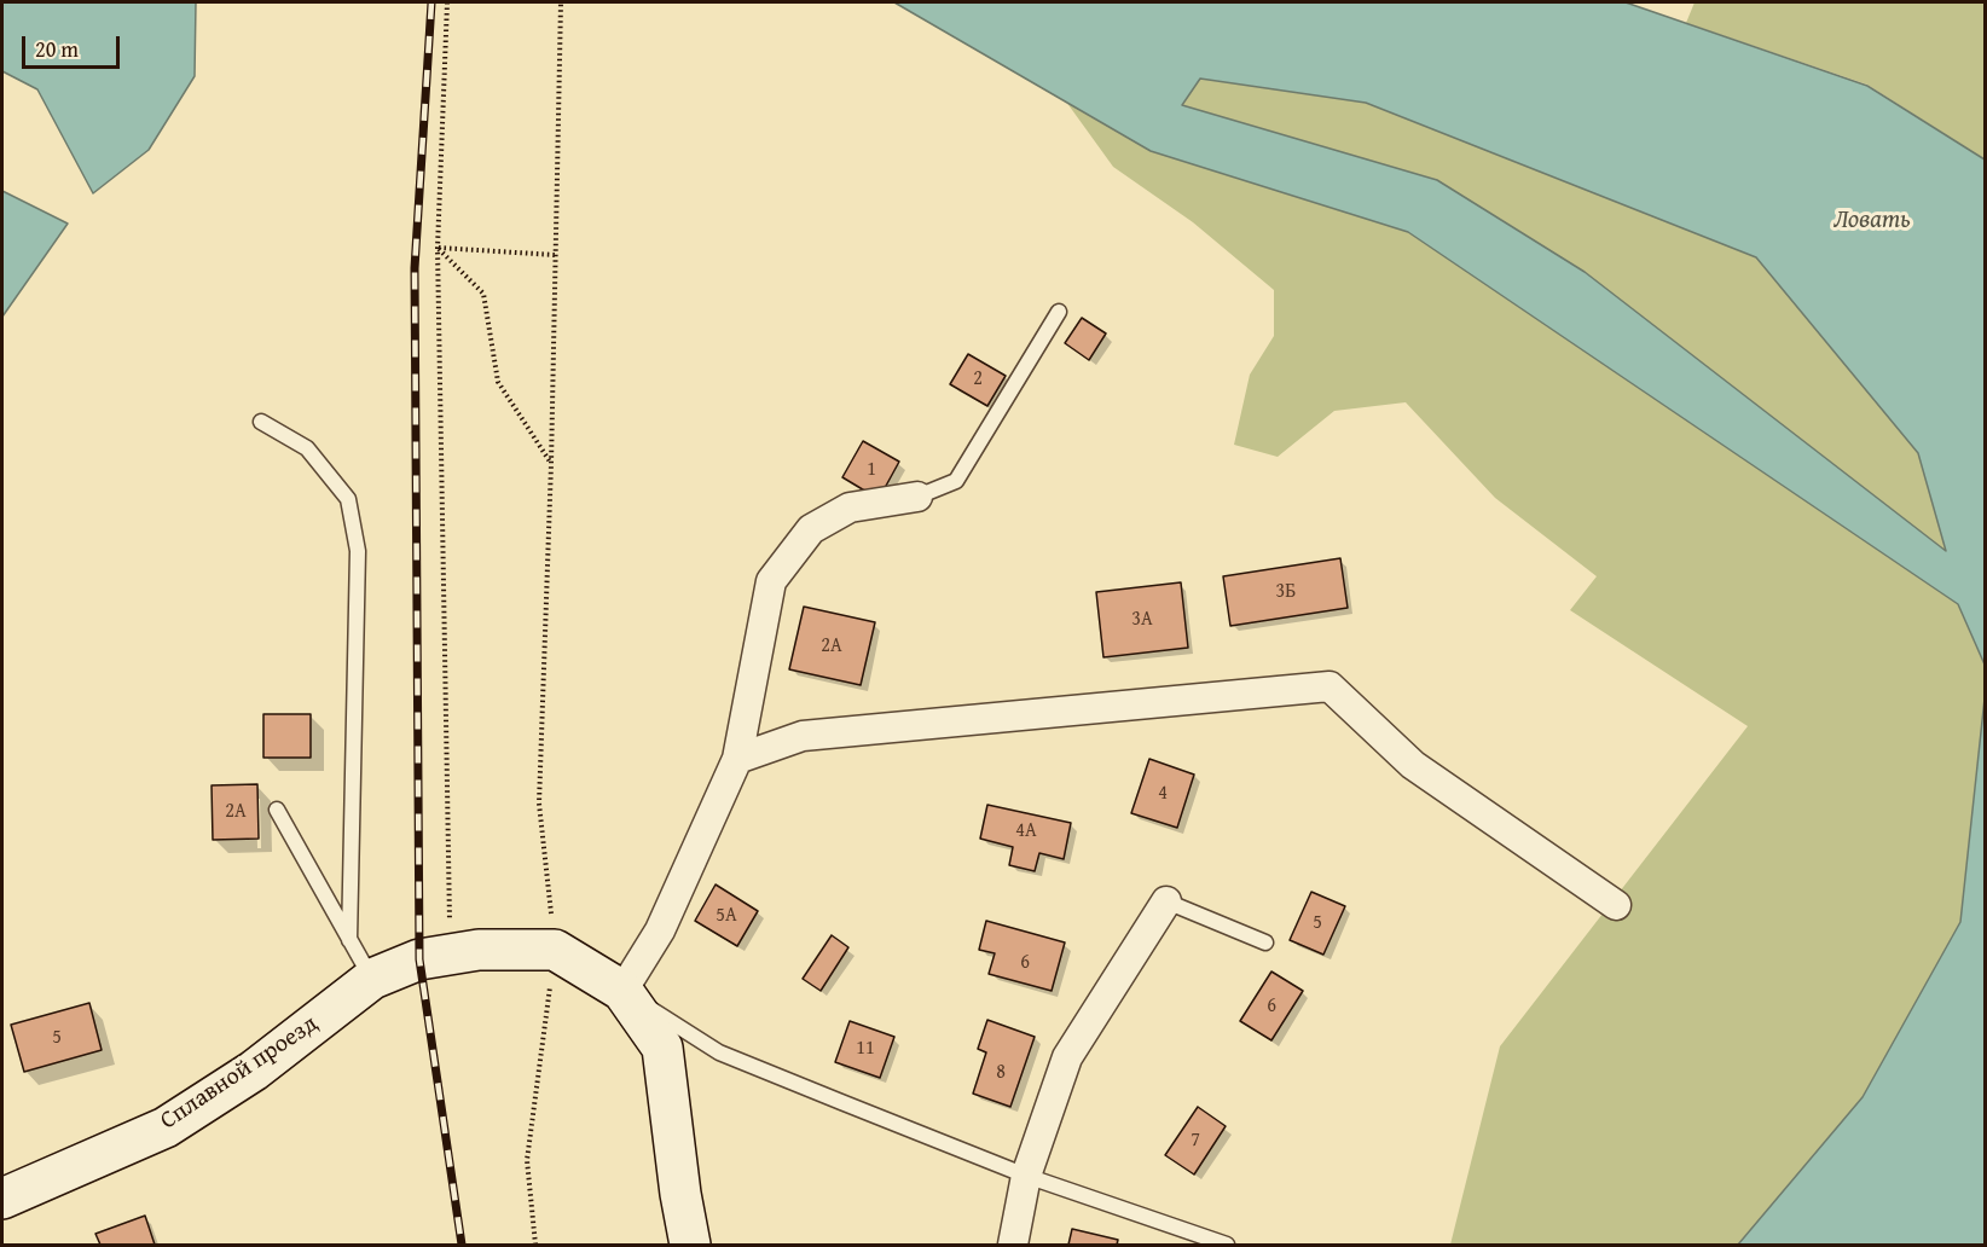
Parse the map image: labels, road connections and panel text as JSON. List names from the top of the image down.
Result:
{
  "streets": {
    "street": ["Сплавной проезд"]
  },
  "water": ["Ловать"],
  "house_numbers": [
    "2",
    "1",
    "3Б",
    "3А",
    "2А",
    "4",
    "2А",
    "4А",
    "5А",
    "5",
    "6",
    "6",
    "5",
    "11",
    "8",
    "7"
  ],
  "scale_bar": "20 m"
}
